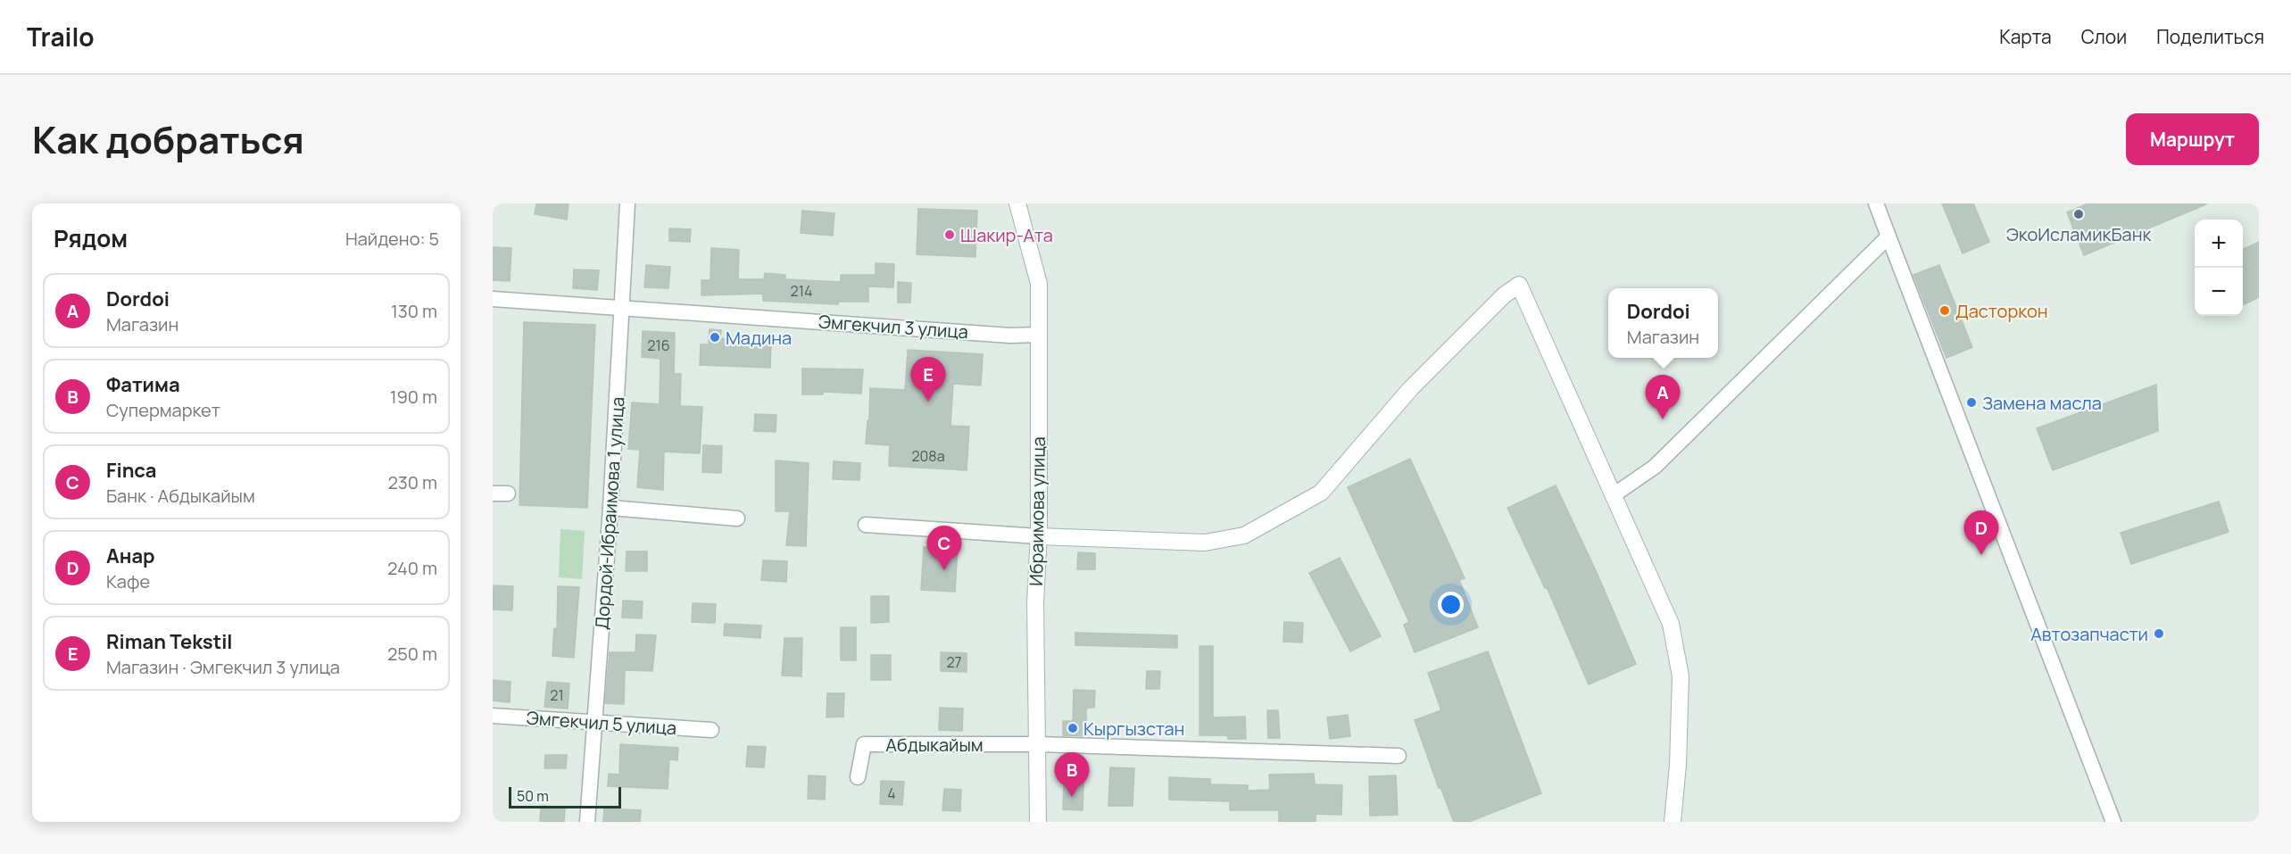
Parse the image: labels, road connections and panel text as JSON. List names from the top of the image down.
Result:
{
  "streets": {
    "street": [
      "Эмгекчил 3 улица",
      "Ибраимова улица",
      "Дордой-Ибраимова 1 улица",
      "Эмгекчил 5 улица",
      "Абдыкайым"
    ]
  },
  "crossings": [
    ["Эмгекчил 3 улица", "Ибраимова улица"],
    ["Эмгекчил 3 улица", "Дордой-Ибраимова 1 улица"],
    ["Ибраимова улица", "Абдыкайым"],
    ["Дордой-Ибраимова 1 улица", "Эмгекчил 5 улица"]
  ],
  "places": [
    "ЭкоИсламикБанк",
    "Шакир-Ата",
    "Дасторкон",
    "Мадина",
    "Замена масла",
    "Автозапчасти",
    "Кыргызстан"
  ],
  "house_numbers": [
    "214",
    "216",
    "208а",
    "27",
    "21",
    "4"
  ],
  "scale_bar": "50 m",
  "page": {
    "header": "Trailo",
    "nav": ["Карта", "Слои", "Поделиться"],
    "title": "Как добраться",
    "buttons": "Маршрут",
    "heading": ["Рядом", "Найдено: 5"],
    "map_buttons": ["+", "−"],
    "list": [
      {
        "mark": "A",
        "name": "Dordoi",
        "note": "Магазин",
        "value": "130 m"
      },
      {
        "mark": "B",
        "name": "Фатима",
        "note": "Супермаркет",
        "value": "190 m"
      },
      {
        "mark": "C",
        "name": "Finca",
        "note": "Банк · Абдыкайым",
        "value": "230 m"
      },
      {
        "mark": "D",
        "name": "Анар",
        "note": "Кафе",
        "value": "240 m"
      },
      {
        "mark": "E",
        "name": "Riman Tekstil",
        "note": "Магазин · Эмгекчил 3 улица",
        "value": "250 m"
      }
    ],
    "popup": ["Dordoi", "Магазин"],
    "pins": [
      "E",
      "A",
      "D",
      "C",
      "B"
    ],
    "scale": "50 m"
  }
}
